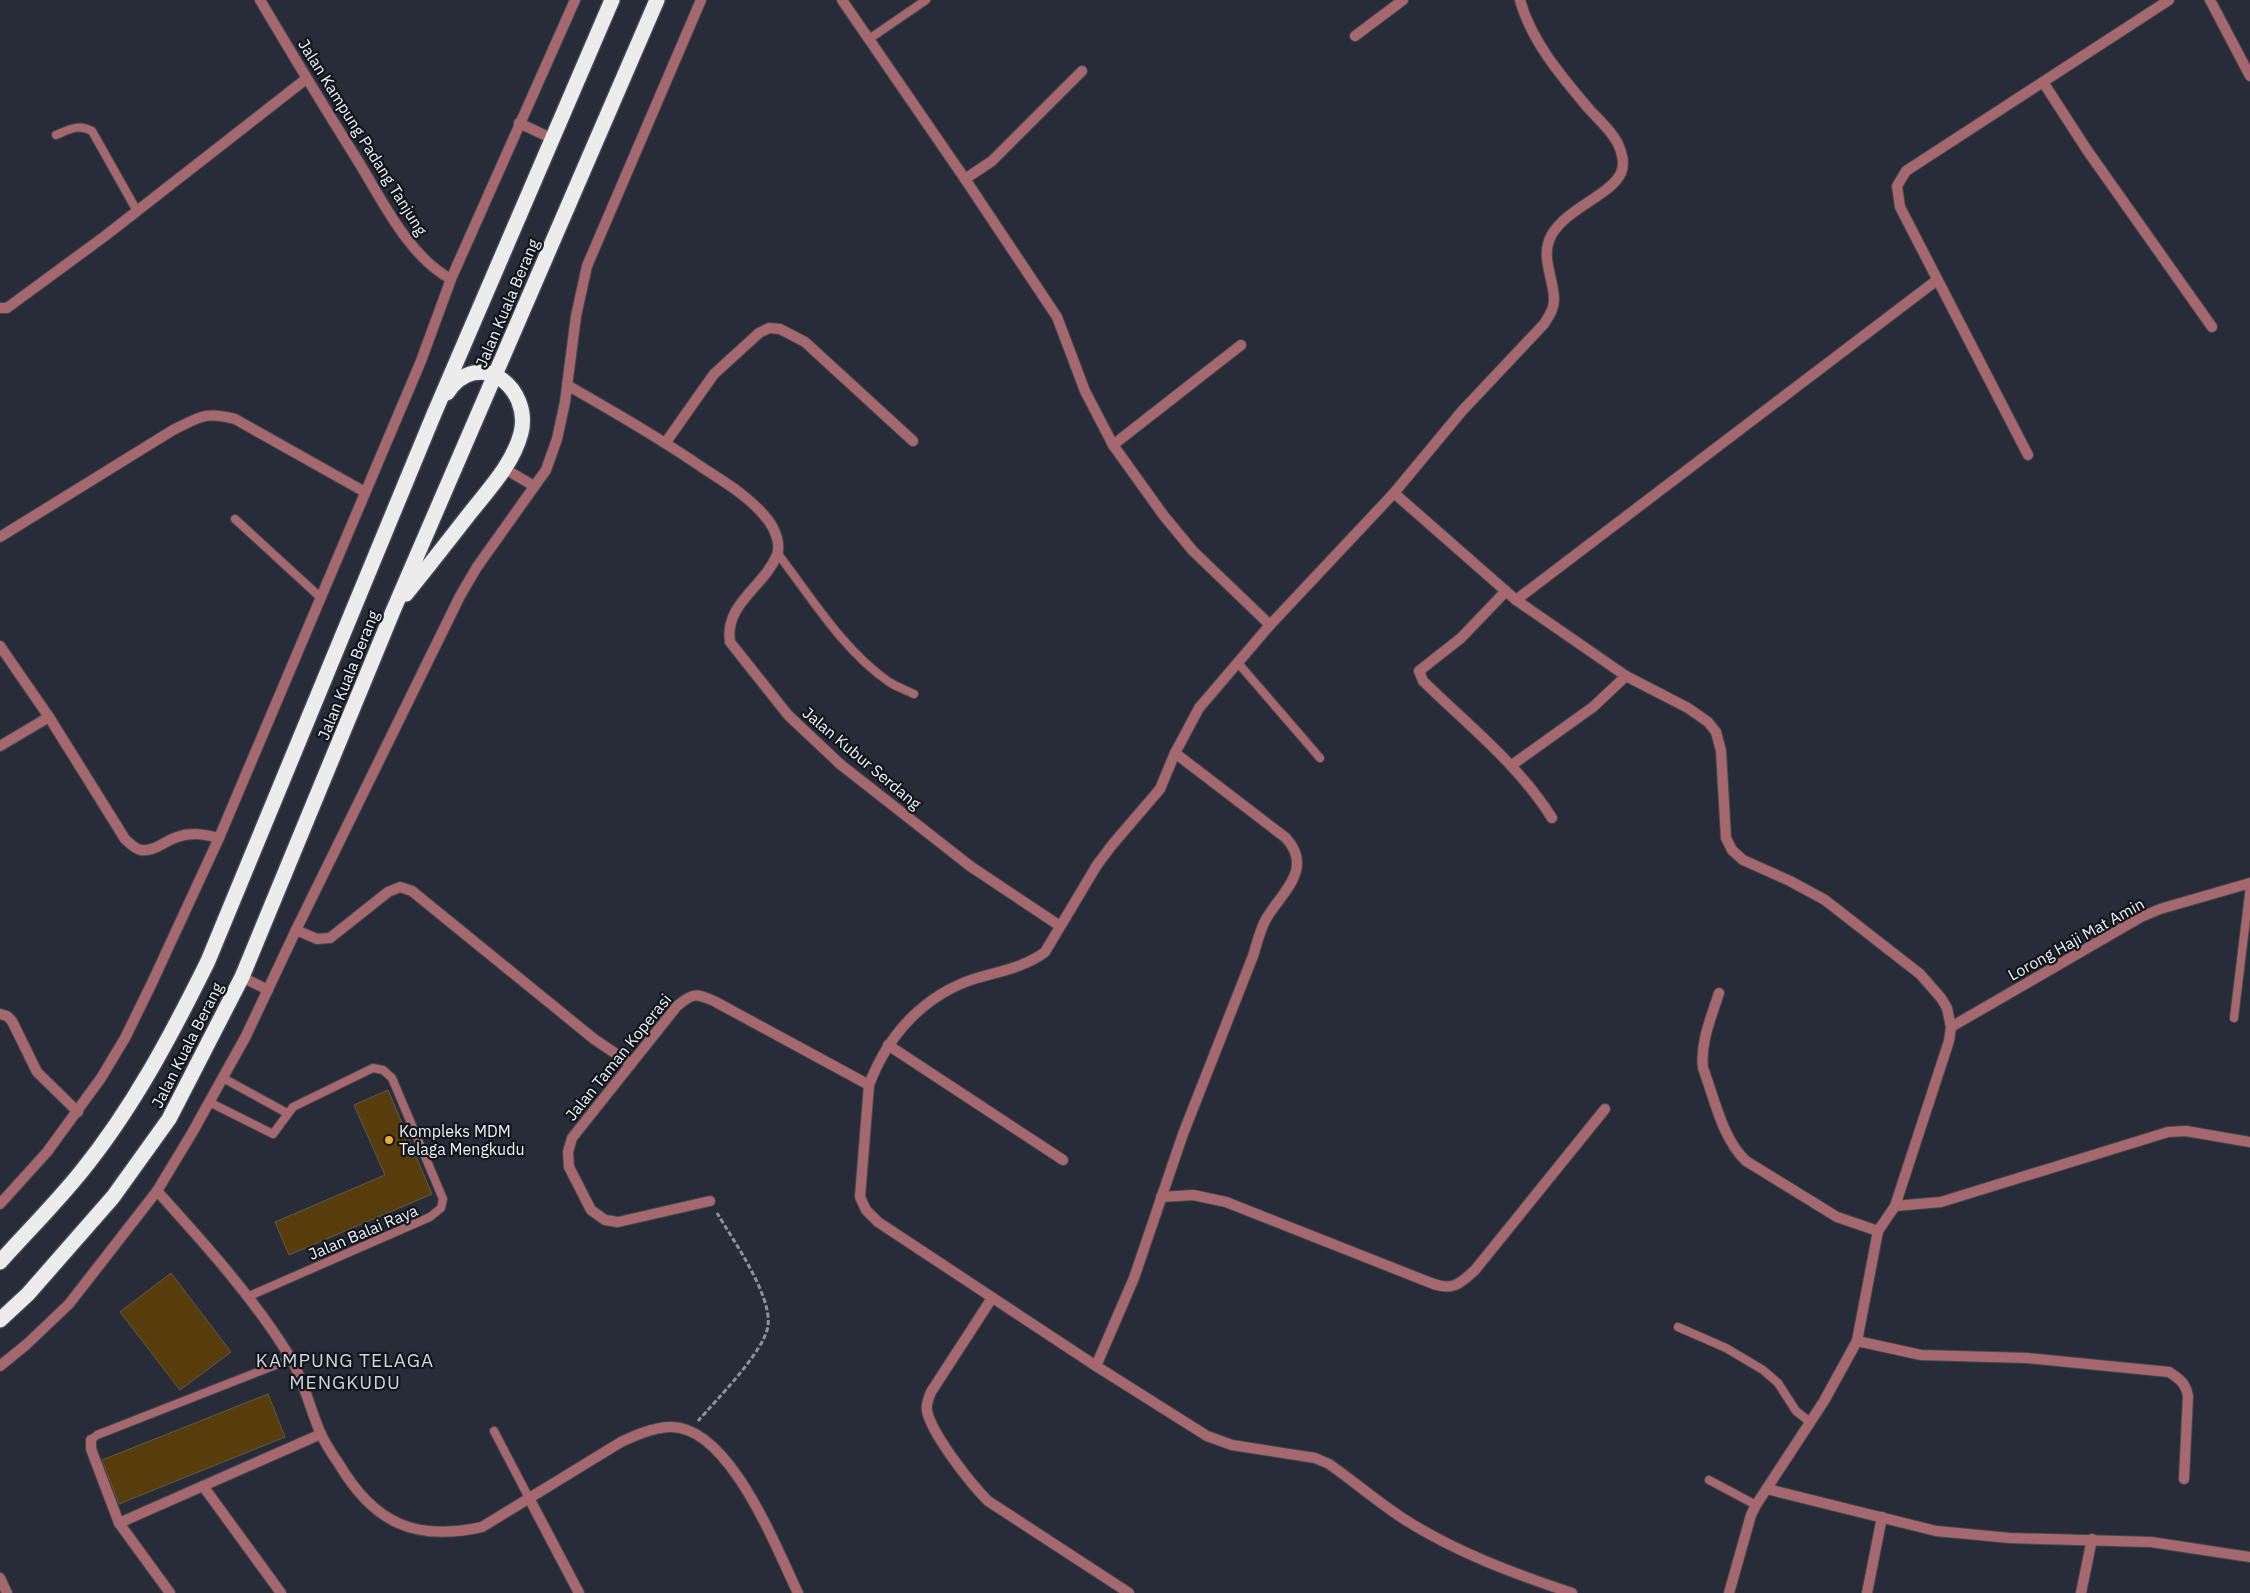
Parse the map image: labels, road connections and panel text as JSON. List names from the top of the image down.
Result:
{
  "streets": {
    "highway": ["Jalan Kuala Berang"],
    "street": [
      "Jalan Kampung Padang Tanjung",
      "Jalan Kubur Serdang",
      "Lorong Haji Mat Amin",
      "Jalan Taman Koperasi"
    ],
    "lane": ["Jalan Balai Raya"]
  },
  "districts": ["KAMPUNG TELAGA MENGKUDU"],
  "places": ["Kompleks MDM Telaga Mengkudu"]
}
